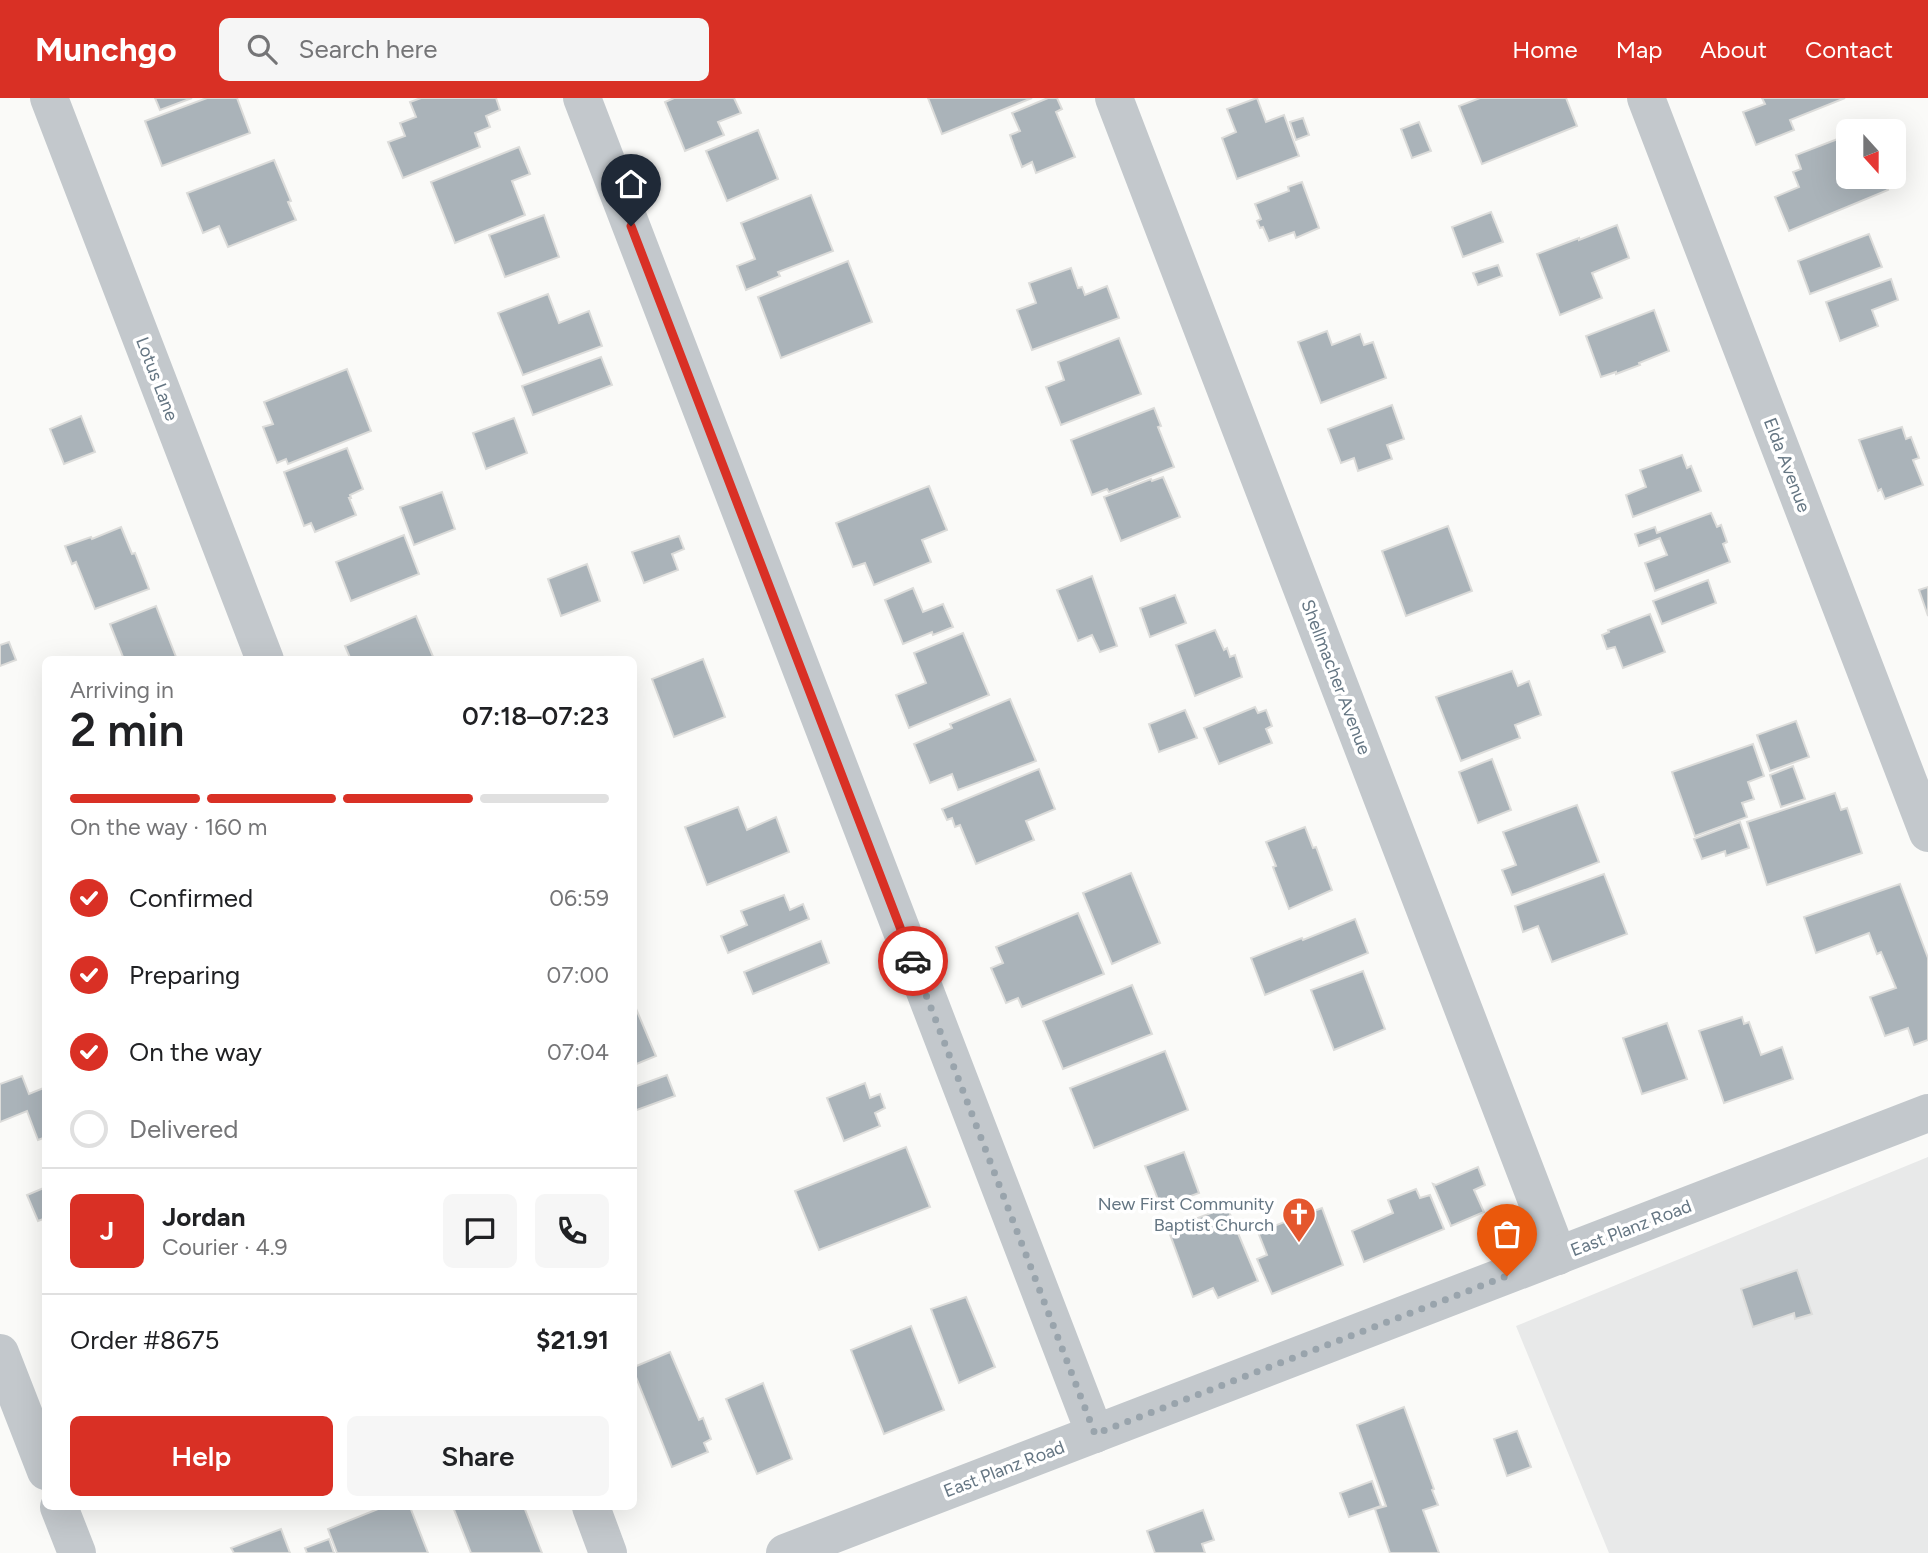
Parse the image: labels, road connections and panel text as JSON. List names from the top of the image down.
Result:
{
  "streets": {
    "street": [
      "Lotus Lane",
      "Elda Avenue",
      "Shellmacher Avenue",
      "East Planz Road"
    ]
  },
  "crossings": [
    ["Shellmacher Avenue", "East Planz Road"]
  ],
  "places": {
    "church": ["New First Community Baptist Church"]
  },
  "north": "bottom",
  "page": {
    "header": "Munchgo",
    "search": "Search here",
    "nav": [
      "Home",
      "Map",
      "About",
      "Contact"
    ],
    "heading": ["2 min", "Arriving in", "07:18–07:23"],
    "panel": [
      "Jordan",
      "Courier · 4.9",
      "Order #8675",
      "$21.91"
    ],
    "bar": "On the way · 160 m",
    "list": [
      ["Confirmed", "06:59"],
      ["Preparing", "07:00"],
      ["On the way", "07:04"],
      "Delivered"
    ],
    "round": "J",
    "buttons": ["Help", "Share"]
  }
}
